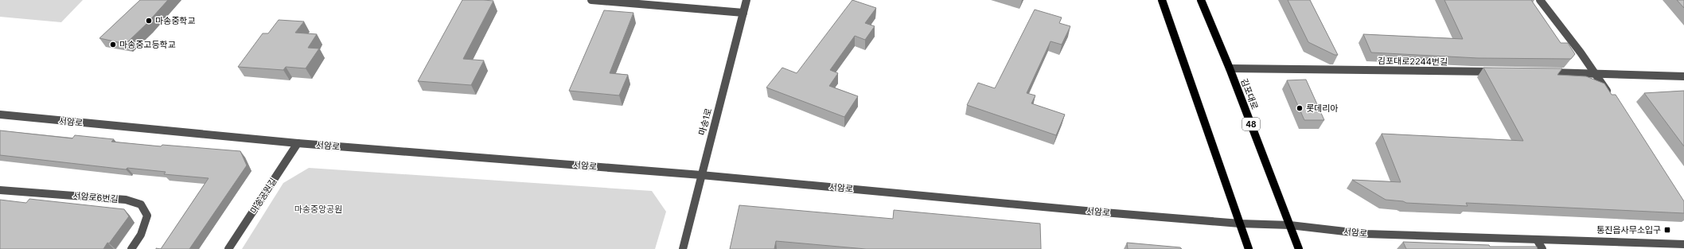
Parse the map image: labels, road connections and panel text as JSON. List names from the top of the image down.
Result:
{
  "streets": {
    "main road": ["김포대로", "48"],
    "street": [
      "김포대로2244번길",
      "서암로",
      "마송1로",
      "마송공원길",
      "서암로6번길"
    ]
  },
  "crossings": [
    ["김포대로2244번길", "김포대로"],
    ["김포대로", "서암로"],
    ["서암로", "마송1로"],
    ["서암로", "마송공원길"]
  ],
  "parks": ["마송중앙공원"],
  "places": {
    "other": ["마송중학교", "마송중고등학교", "롯데리아"],
    "transit": ["통진읍사무소입구"]
  }
}
